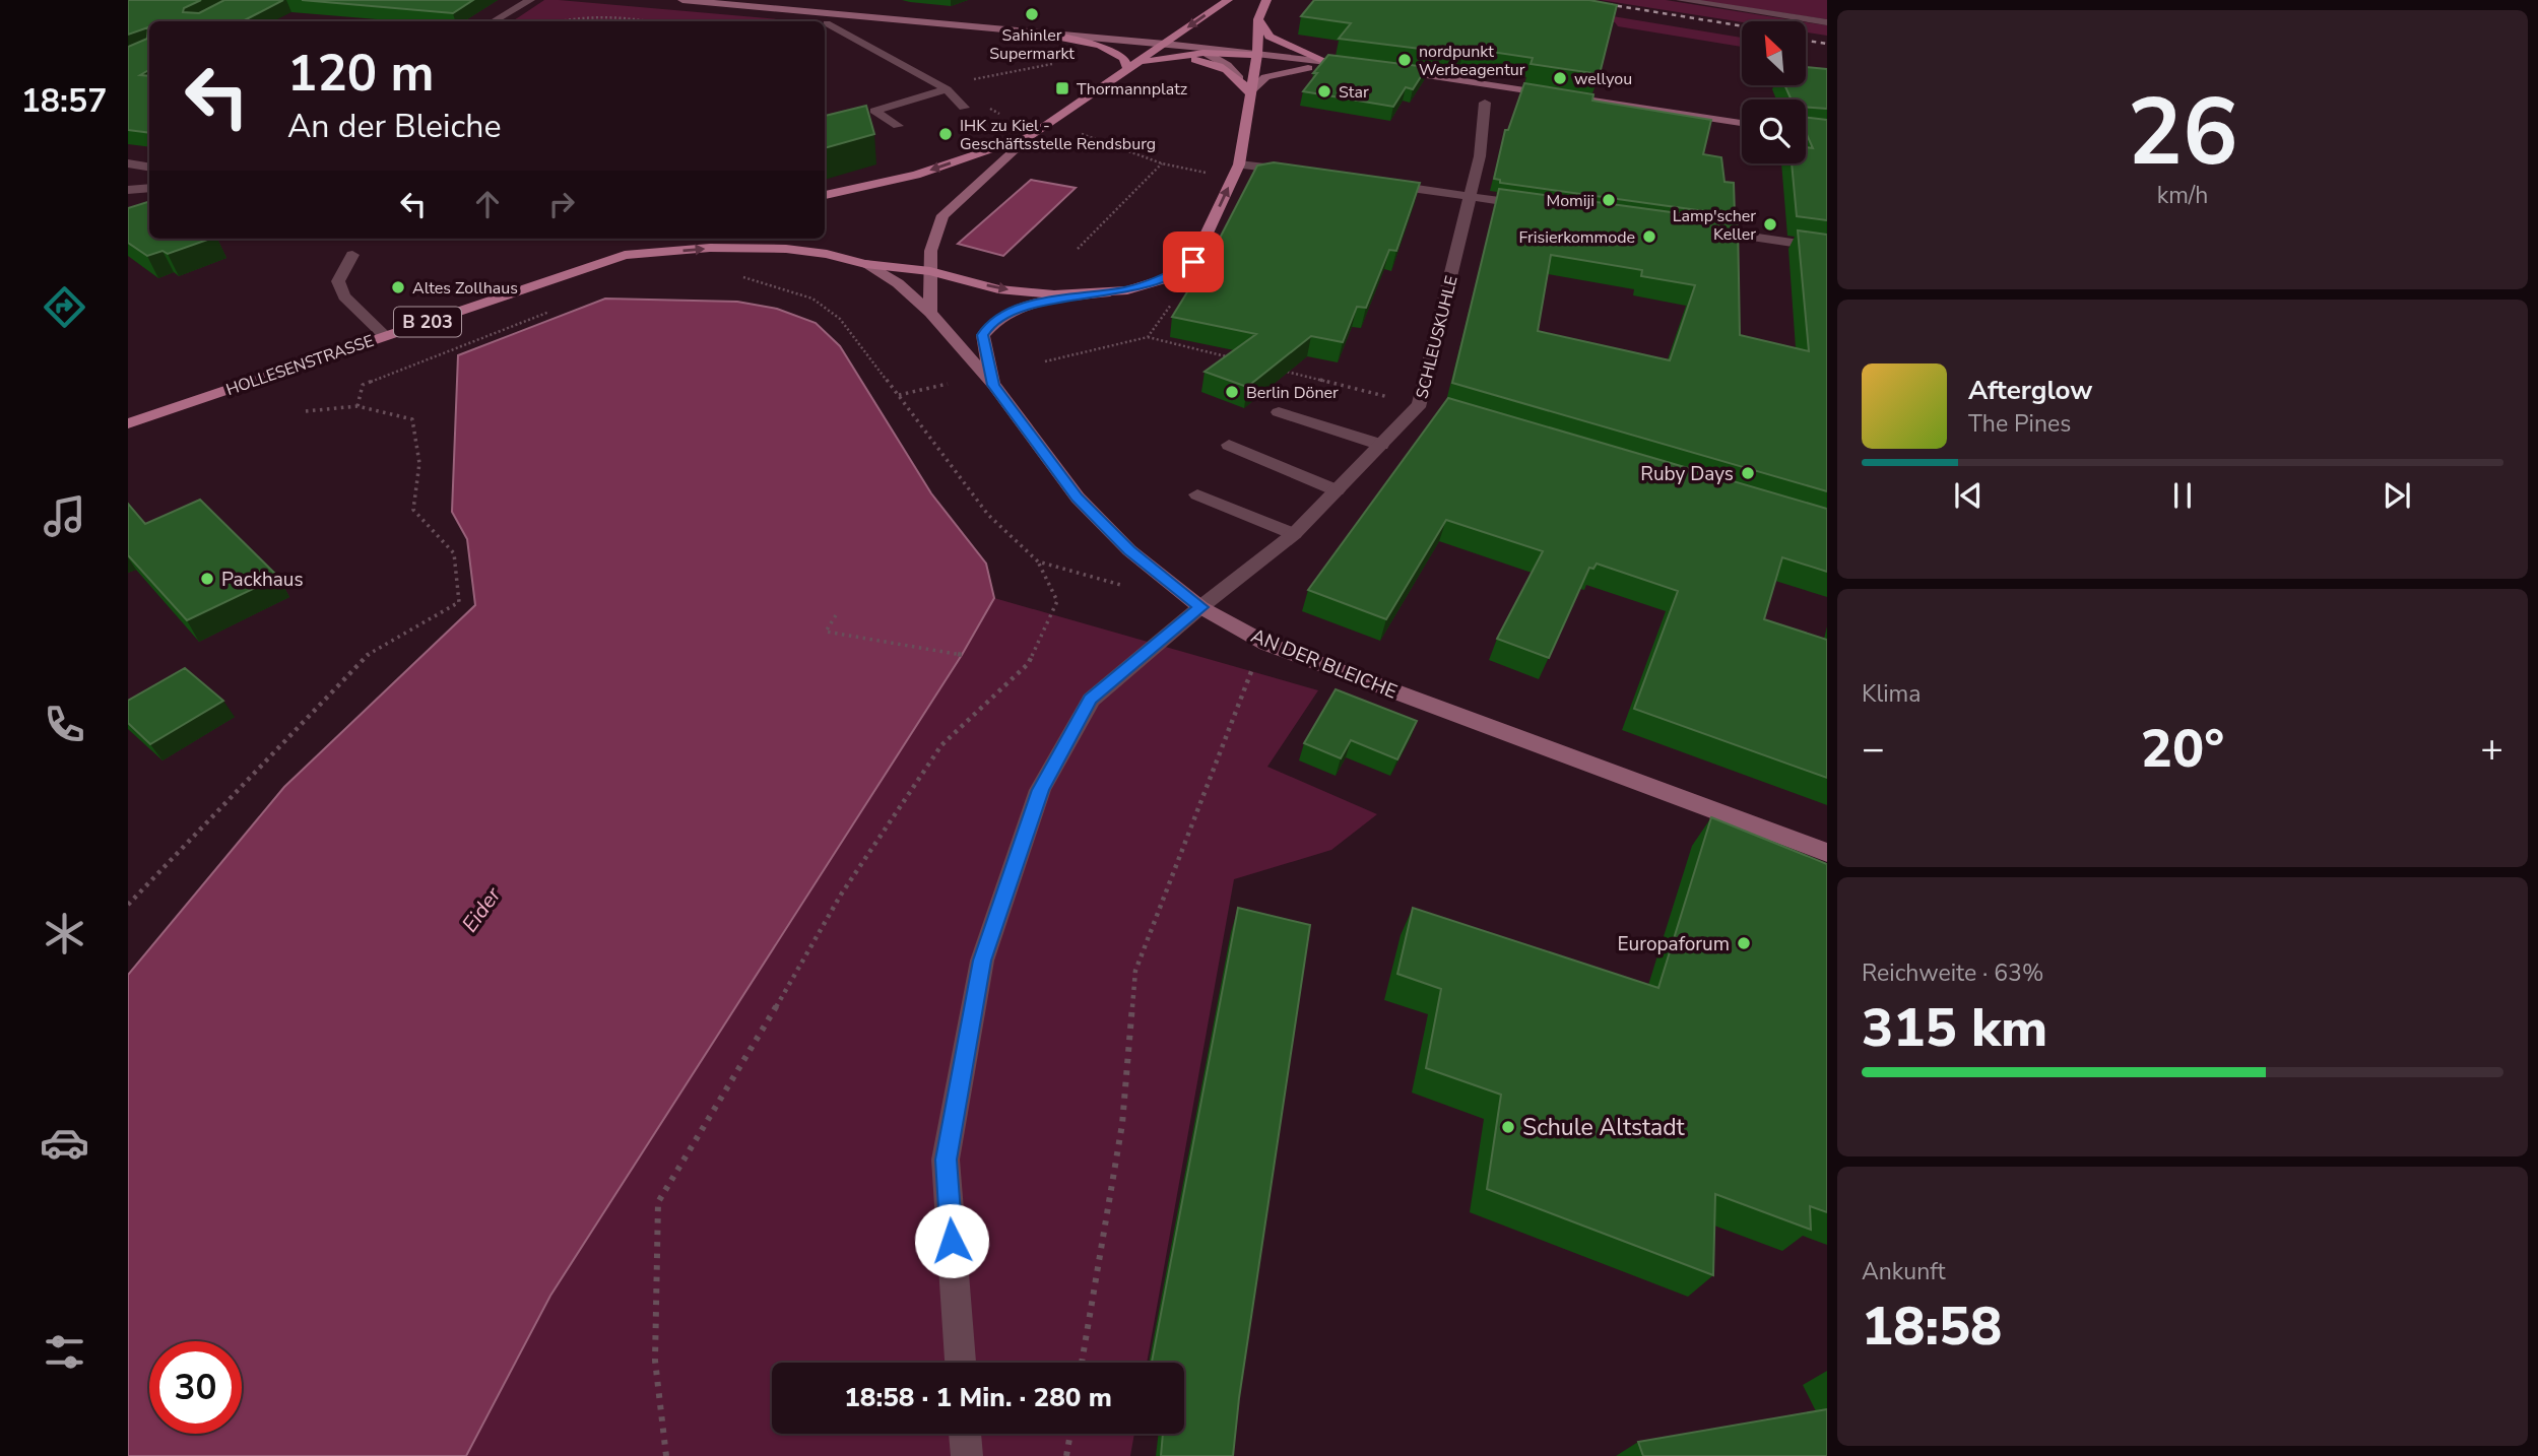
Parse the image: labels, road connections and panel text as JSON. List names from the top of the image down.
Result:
{
  "streets": {
    "main road": ["B 203", "HOLLESENSTRASSE", "AN DER BLEICHE"],
    "street": ["SCHLEUSKUHLE"]
  },
  "crossings": [
    ["B 203", "HOLLESENSTRASSE"],
    ["SCHLEUSKUHLE", "AN DER BLEICHE"],
    ["HOLLESENSTRASSE", "AN DER BLEICHE"]
  ],
  "water": ["Eider"],
  "places": {
    "other": [
      "Sahinler Supermarkt",
      "nordpunkt Werbeagentur",
      "wellyou",
      "Star",
      "IHK zu Kiel - Geschäftsstelle Rendsburg",
      "Momiji",
      "Lamp'scher Keller",
      "Frisierkommode",
      "Altes Zollhaus",
      "Berlin Döner",
      "Ruby Days",
      "Packhaus",
      "Europaforum",
      "Schule Altstadt"
    ],
    "transit": ["Thormannplatz"]
  },
  "north": "top left",
  "page": {
    "tabs": "18:57",
    "tile": [
      ["26", "km/h"],
      "Klima",
      ["Reichweite · 63%", "315 km"],
      ["Ankunft", "18:58"]
    ],
    "turn": ["120 m", "An der Bleiche"],
    "song": ["Afterglow", "The Pines"],
    "heat": ["−", "20°", "+"],
    "limit": "30",
    "trip": "18:58 · 1 Min. · 280 m"
  }
}
